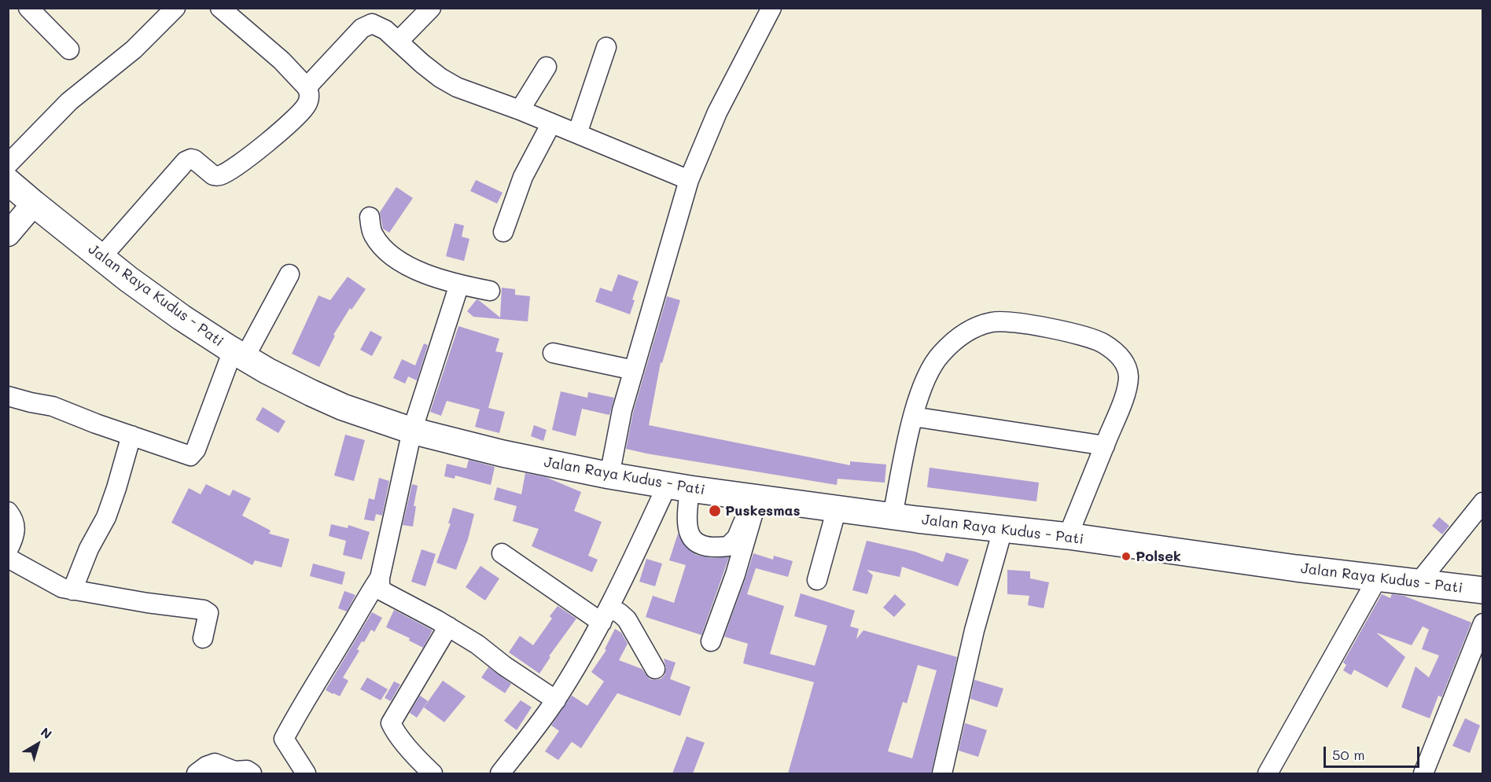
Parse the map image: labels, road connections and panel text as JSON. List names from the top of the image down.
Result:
{
  "streets": {
    "highway": ["Jalan Raya Kudus - Pati"]
  },
  "places": ["Puskesmas", "Polsek"],
  "scale_bar": "50 m",
  "north": "top right"
}
